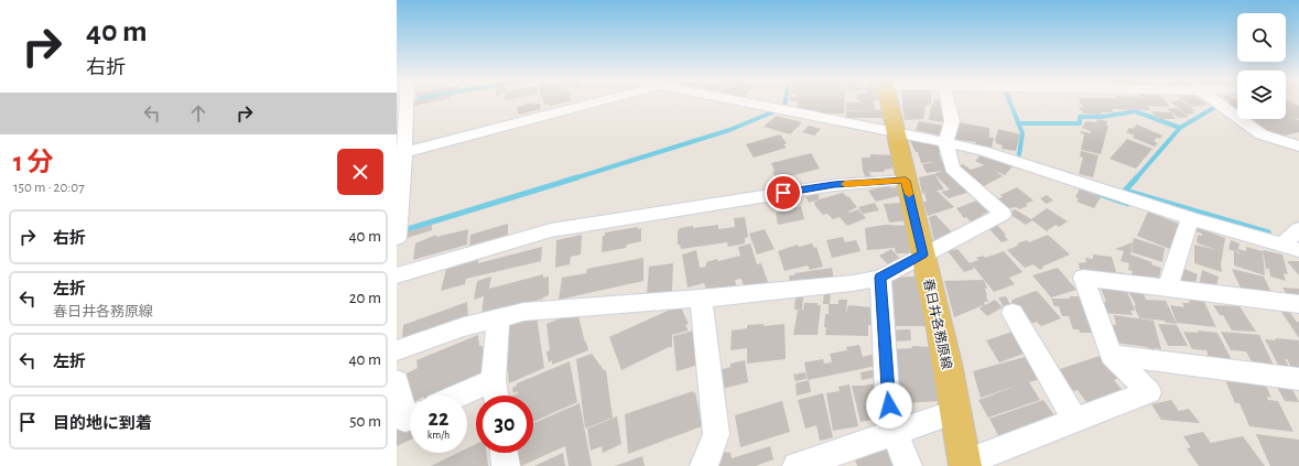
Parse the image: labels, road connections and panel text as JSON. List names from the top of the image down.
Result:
{
  "streets": {
    "main road": ["春日井各務原線"]
  },
  "page": {
    "turn": ["40 m", "右折"],
    "heading": ["1 分", "150 m · 20:07"],
    "list": [
      {
        "name": "右折",
        "value": "40 m"
      },
      {
        "name": "左折",
        "note": "春日井各務原線",
        "value": "20 m"
      },
      {
        "name": "左折",
        "value": "40 m"
      },
      {
        "name": "目的地に到着",
        "value": "50 m"
      }
    ],
    "speed": "22 km/h",
    "limit": "30"
  }
}
